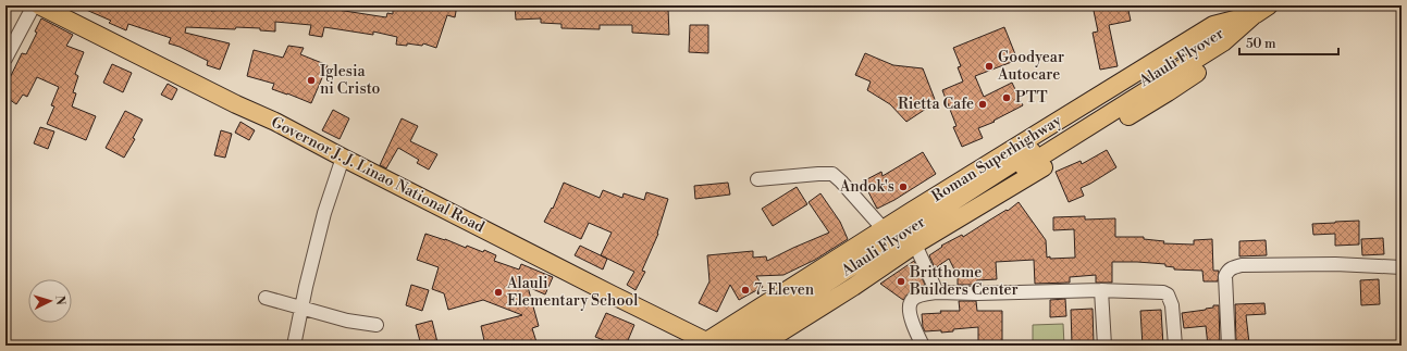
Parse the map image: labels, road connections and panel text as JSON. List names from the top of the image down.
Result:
{
  "streets": {
    "main road": ["Alauli Flyover", "Roman Superhighway", "Governor J. J. Linao National Road"]
  },
  "crossings": [
    ["Alauli Flyover", "Roman Superhighway"],
    ["Roman Superhighway", "Governor J. J. Linao National Road"]
  ],
  "places": [
    "Goodyear Autocare",
    "Iglesia ni Cristo",
    "PTT",
    "Rietta Cafe",
    "Andok's",
    "Britthome Builders Center",
    "7-Eleven",
    "Alauli Elementary School"
  ],
  "scale_bar": "50 m",
  "north": "right"
}
